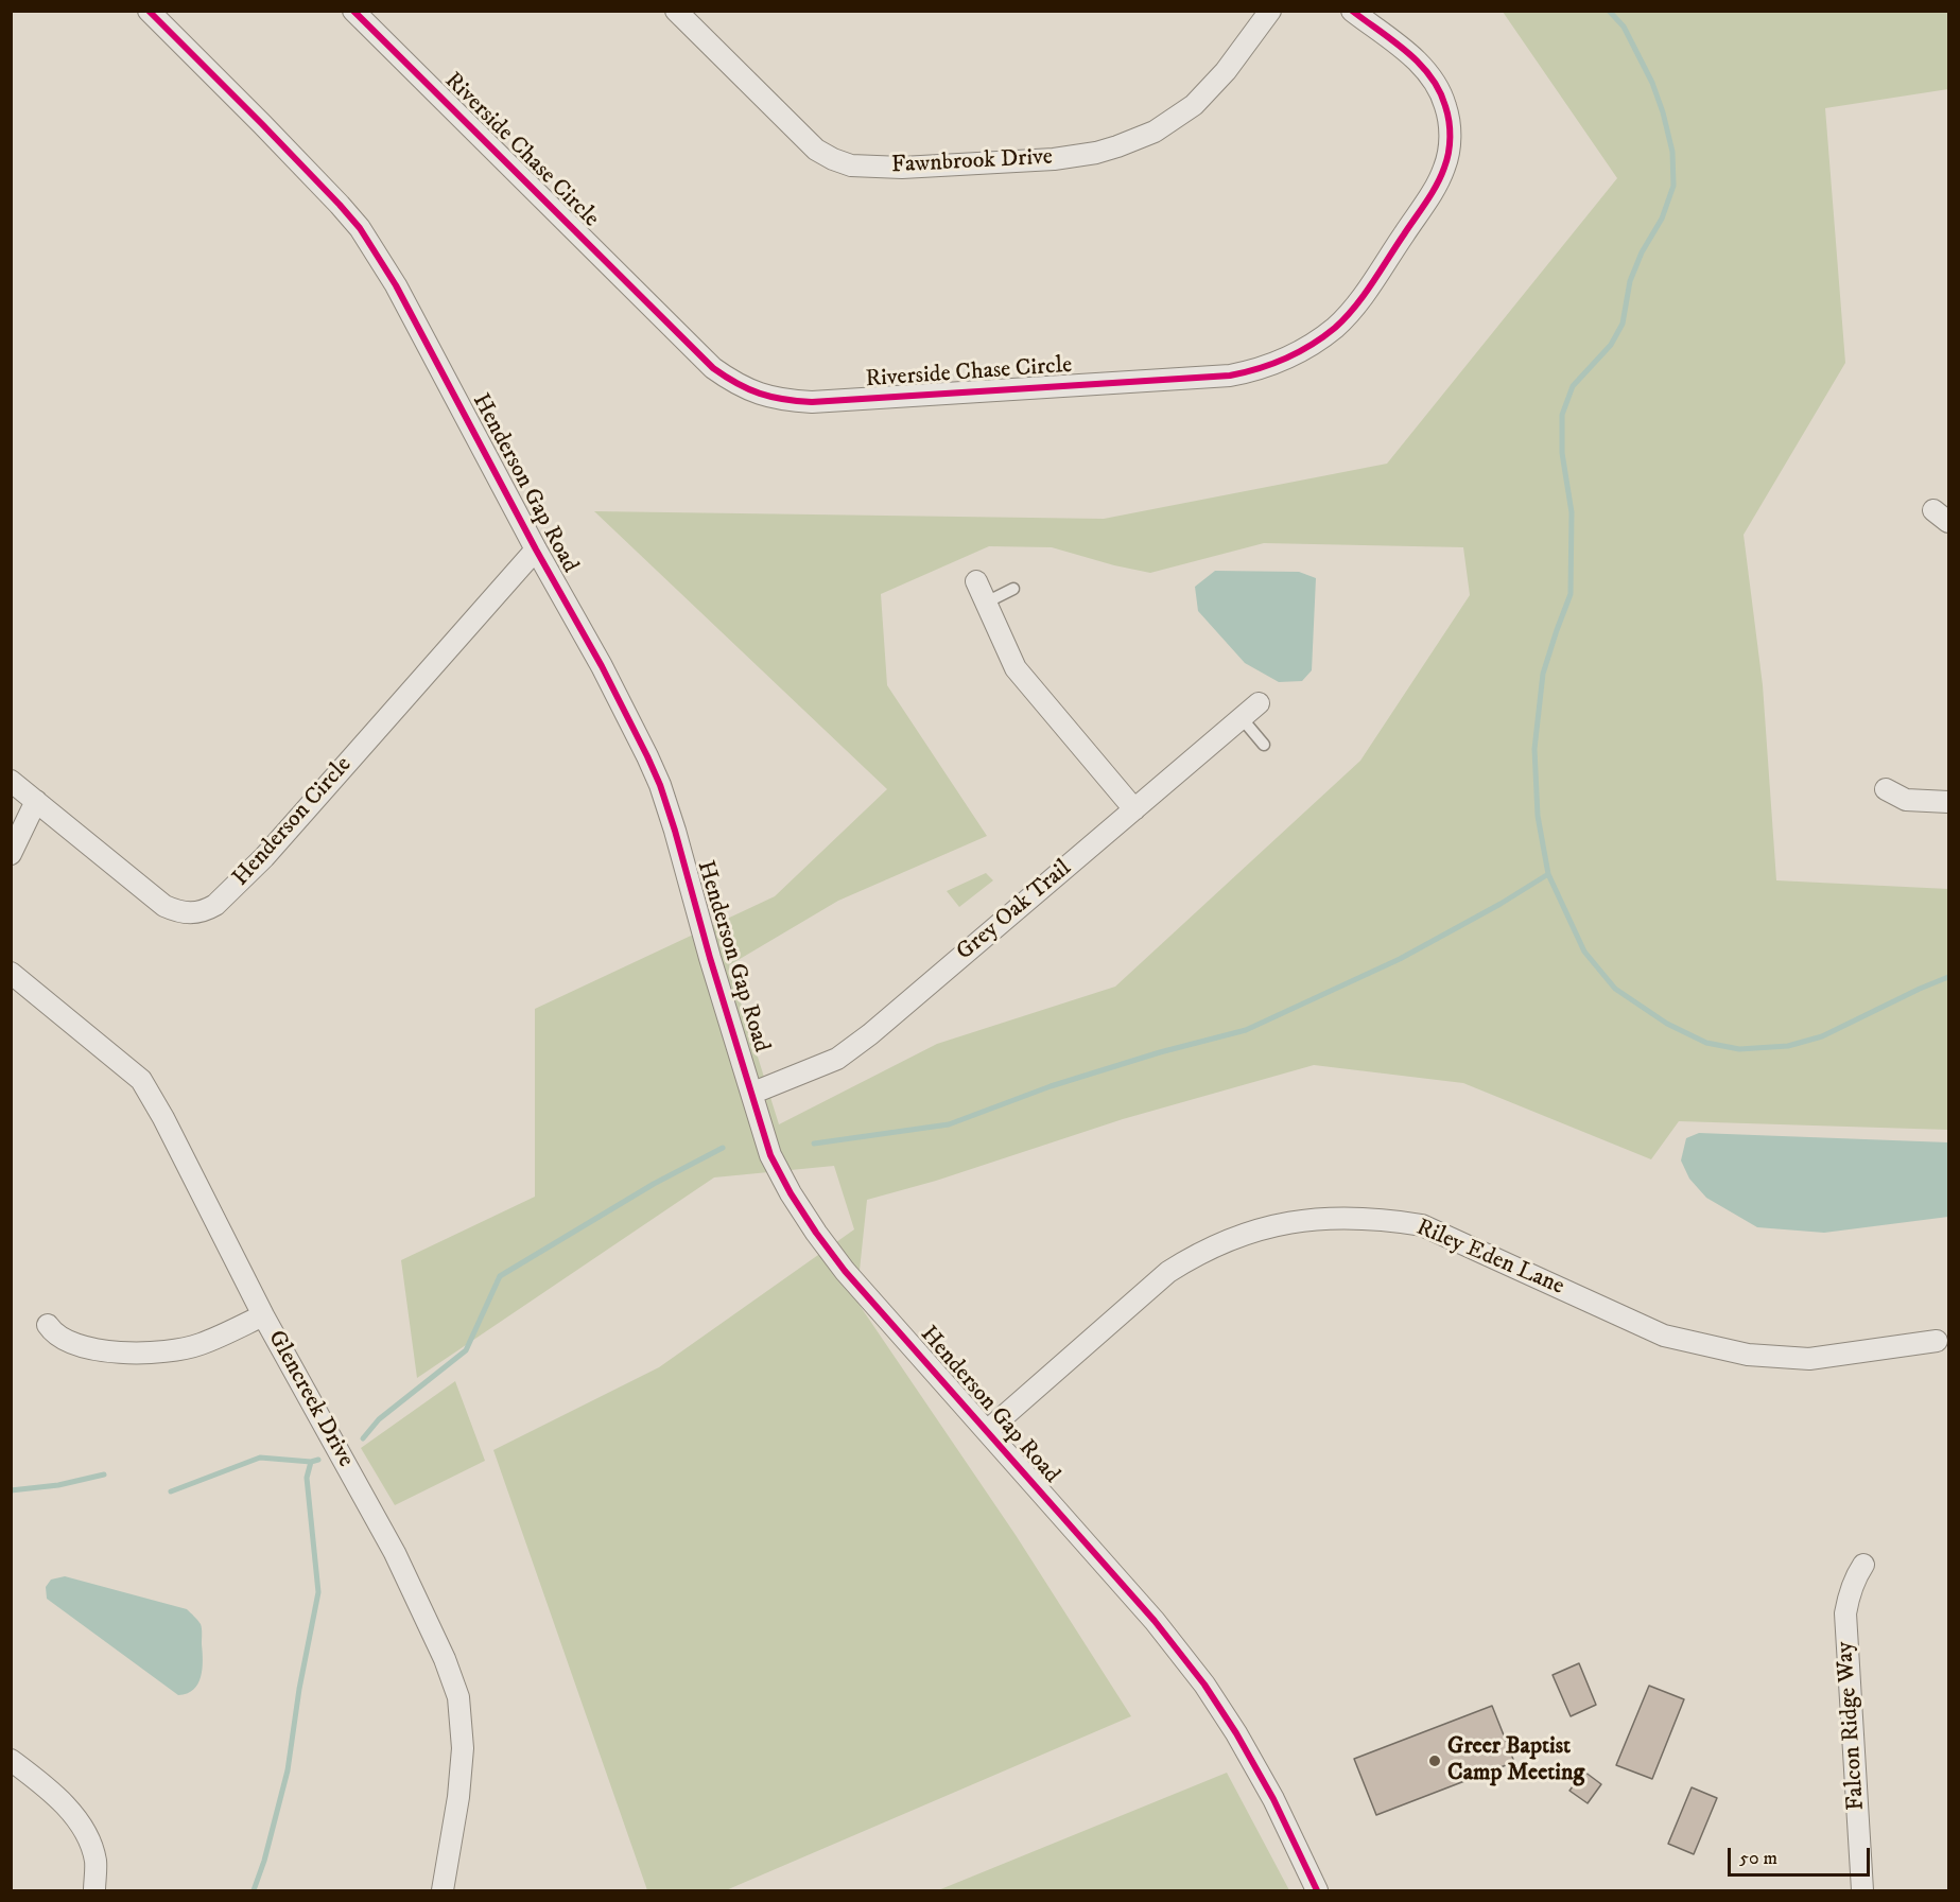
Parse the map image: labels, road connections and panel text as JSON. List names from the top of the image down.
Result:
{
  "streets": {
    "street": [
      "Riverside Chase Circle",
      "Fawnbrook Drive",
      "Henderson Gap Road",
      "Henderson Circle",
      "Grey Oak Trail",
      "Riley Eden Lane",
      "Glencreek Drive",
      "Falcon Ridge Way"
    ]
  },
  "crossings": [
    ["Henderson Gap Road", "Henderson Circle"],
    ["Henderson Gap Road", "Grey Oak Trail"],
    ["Henderson Gap Road", "Riley Eden Lane"]
  ],
  "places": ["Greer Baptist Camp Meeting"],
  "scale_bar": "50 m"
}
